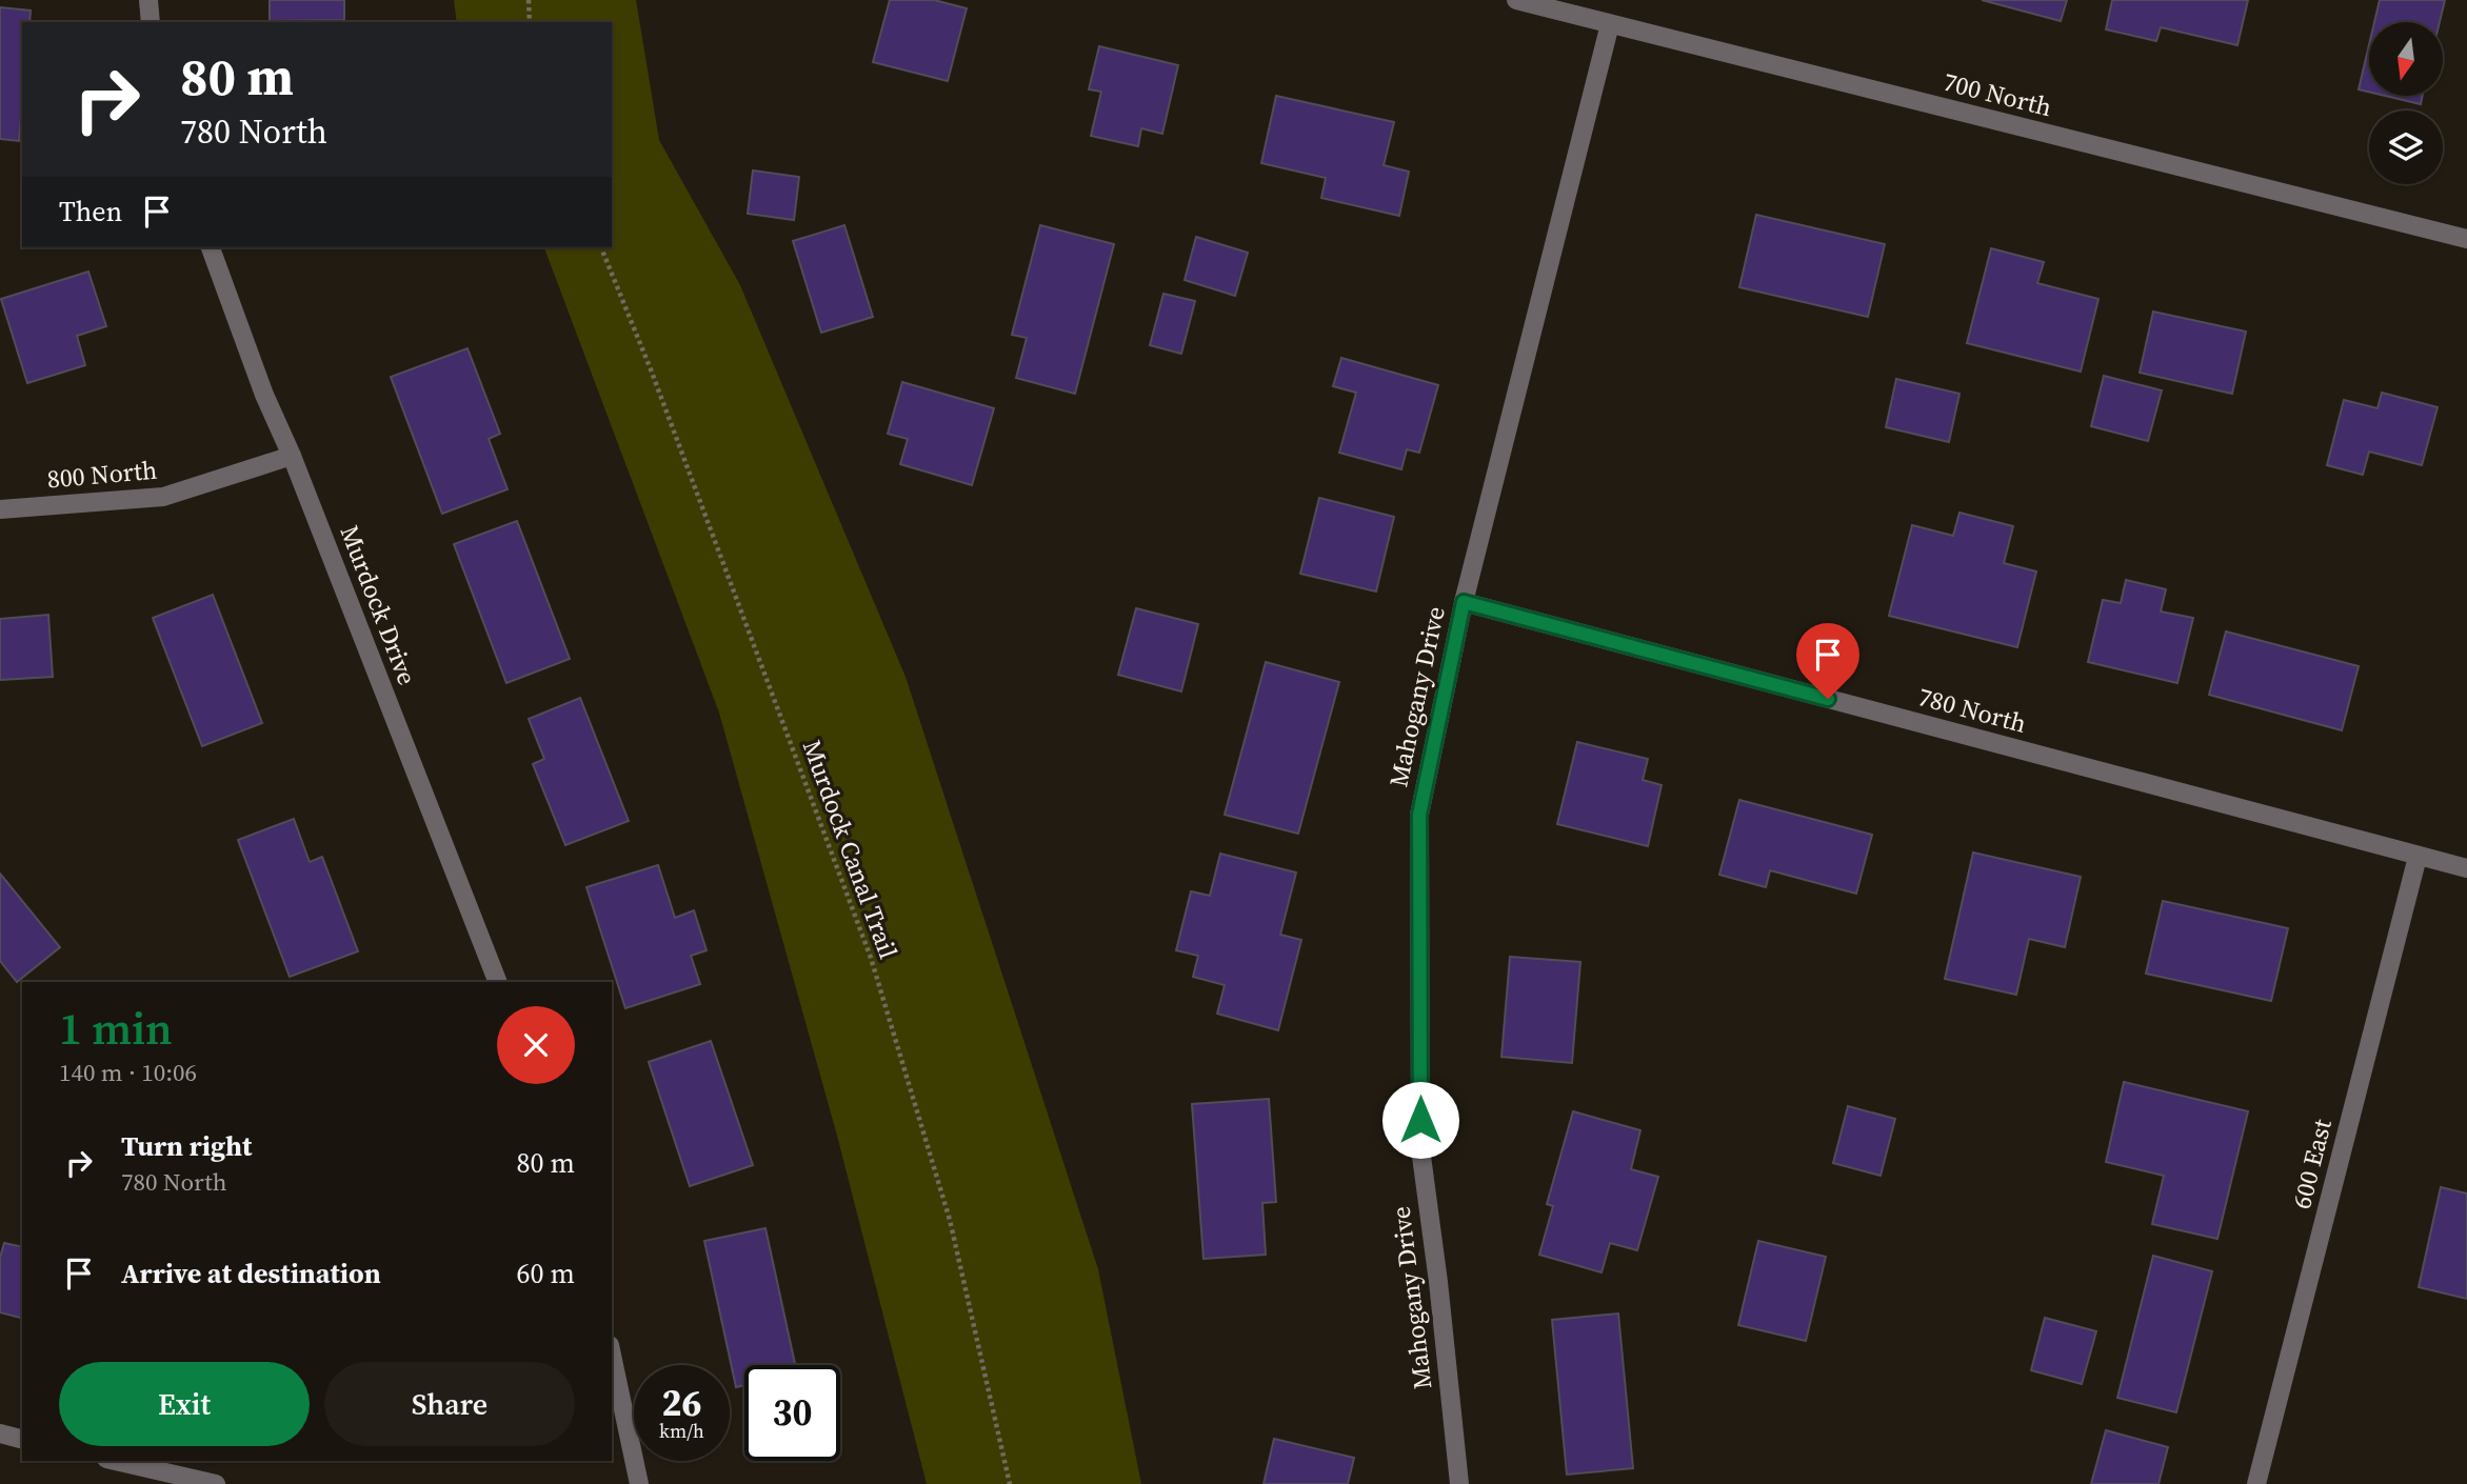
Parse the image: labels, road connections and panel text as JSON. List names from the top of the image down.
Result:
{
  "streets": {
    "street": [
      "700 North",
      "800 North",
      "Murdock Drive",
      "Mahogany Drive",
      "780 North",
      "600 East"
    ],
    "path": ["Murdock Canal Trail"]
  },
  "crossings": [
    ["700 North", "Mahogany Drive"],
    ["800 North", "Murdock Drive"],
    ["Mahogany Drive", "780 North"],
    ["780 North", "600 East"]
  ],
  "north": "bottom",
  "page": {
    "turn": ["80 m", "780 North"],
    "then": "Then",
    "heading": ["1 min", "140 m · 10:06"],
    "list": [
      {
        "name": "Turn right",
        "note": "780 North",
        "value": "80 m"
      },
      {
        "name": "Arrive at destination",
        "value": "60 m"
      }
    ],
    "buttons": ["Exit", "Share"],
    "speed": "26 km/h",
    "limit": "30"
  }
}
